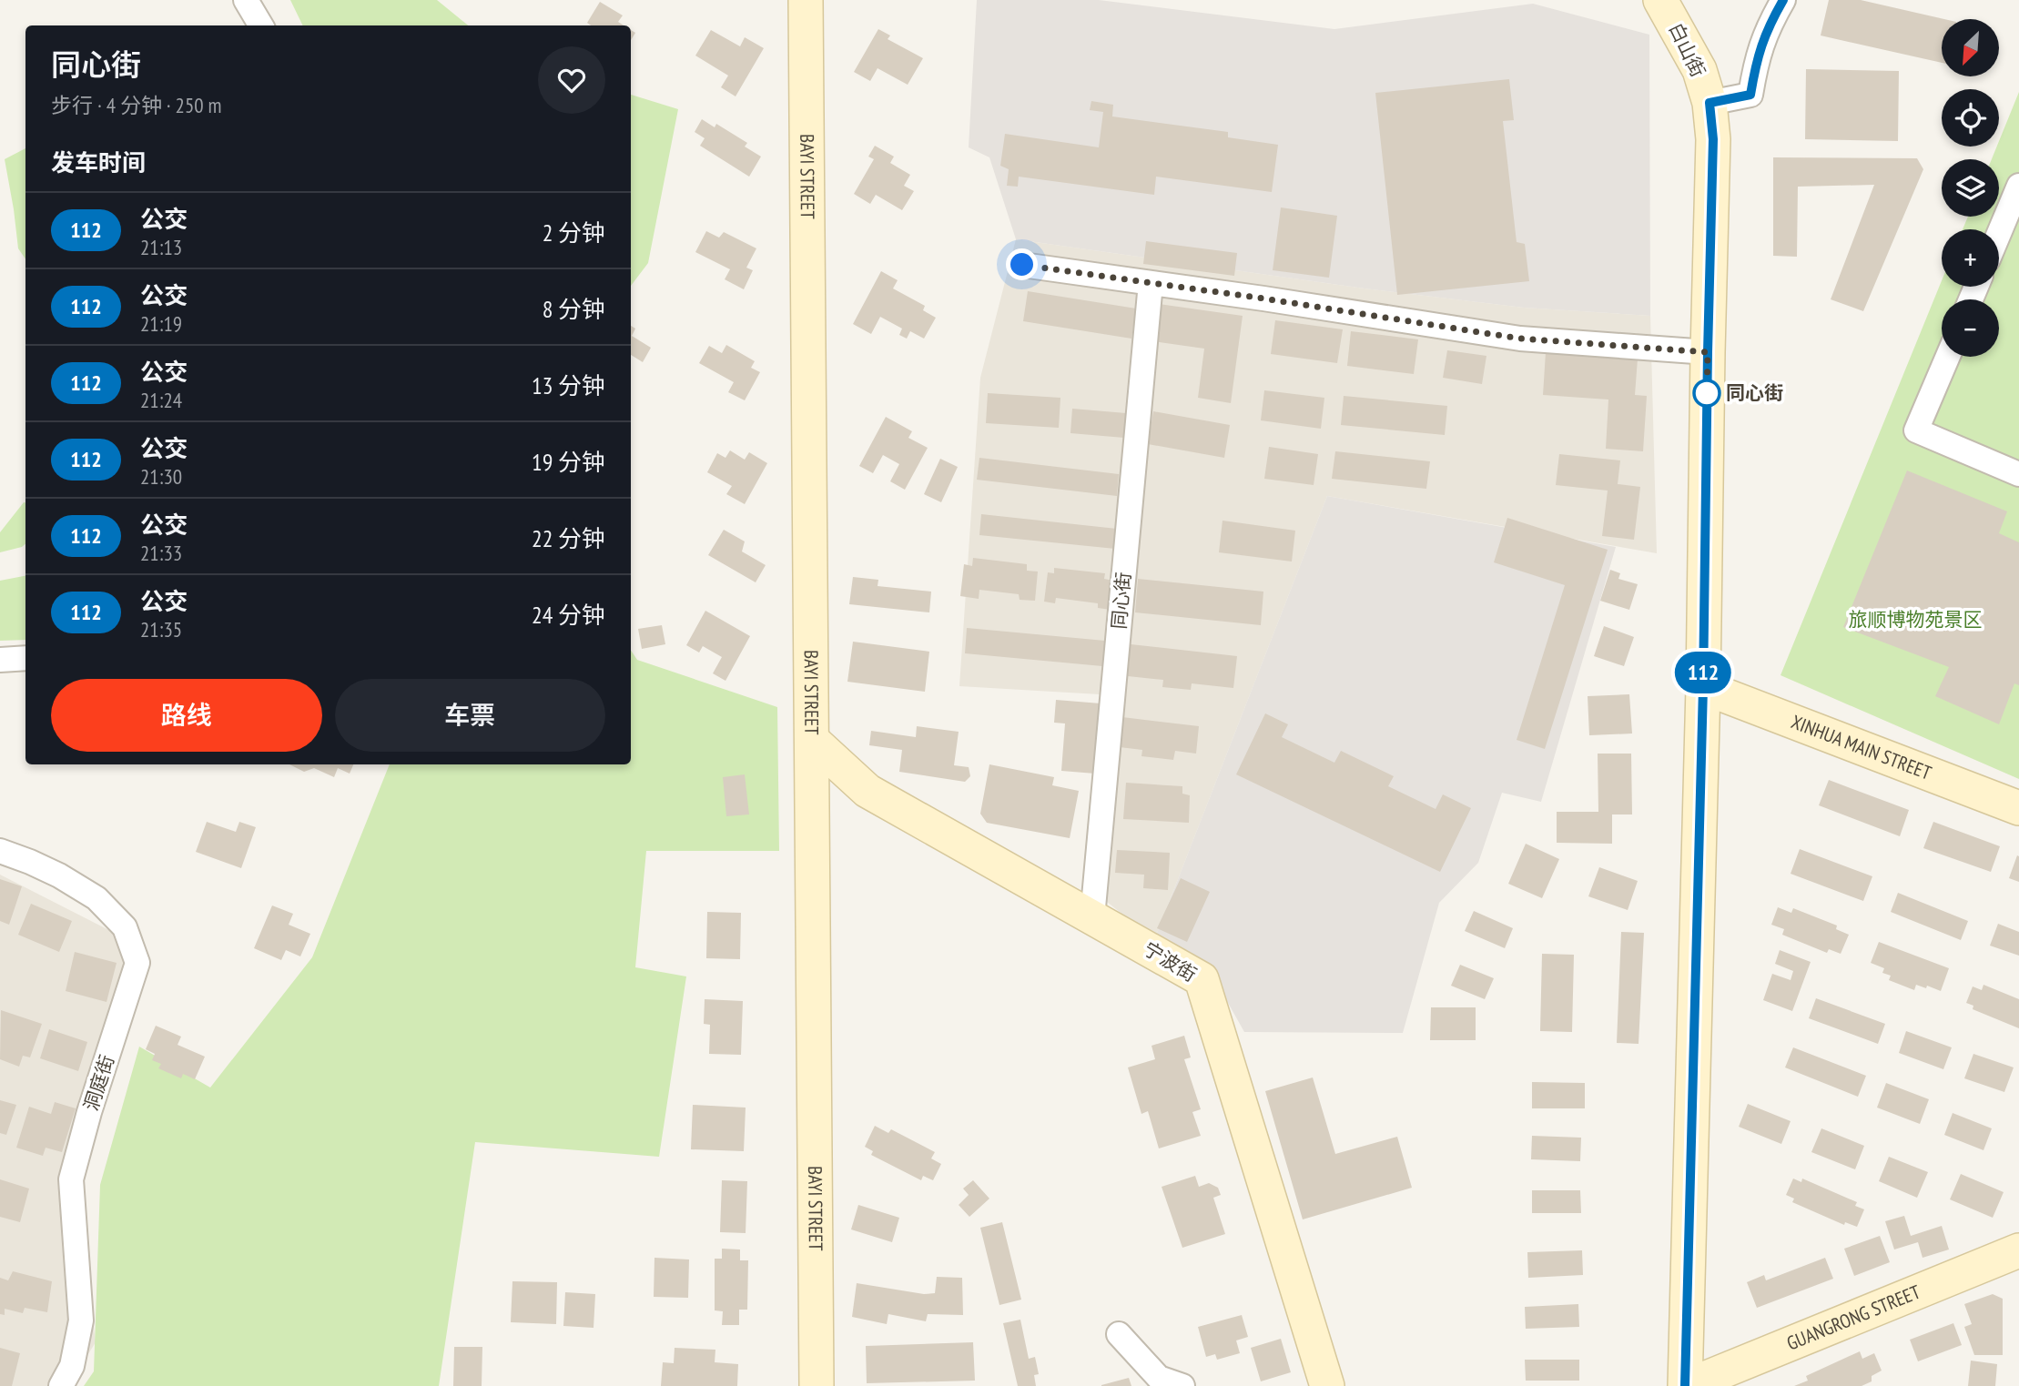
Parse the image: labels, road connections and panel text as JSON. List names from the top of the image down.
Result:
{
  "streets": {
    "street": [
      "白山街",
      "BAYI STREET",
      "同心街",
      "XINHUA MAIN STREET",
      "宁波街",
      "洞庭街",
      "GUANGRONG STREET"
    ]
  },
  "crossings": [
    ["白山街", "XINHUA MAIN STREET"],
    ["白山街", "GUANGRONG STREET"],
    ["BAYI STREET", "宁波街"],
    ["同心街", "宁波街"]
  ],
  "parks": ["旅顺博物苑景区"],
  "places": ["同心街"],
  "lines": ["bus line 112"],
  "north": "bottom left",
  "page": {
    "on_map": "112",
    "map_buttons": ["+", "−"],
    "heading": [
      ["同心街", "步行 · 4 分钟 · 250 m"],
      "发车时间"
    ],
    "list": [
      {
        "mark": "112",
        "name": "公交",
        "note": "21:13",
        "value": "2 分钟"
      },
      {
        "mark": "112",
        "name": "公交",
        "note": "21:19",
        "value": "8 分钟"
      },
      {
        "mark": "112",
        "name": "公交",
        "note": "21:24",
        "value": "13 分钟"
      },
      {
        "mark": "112",
        "name": "公交",
        "note": "21:30",
        "value": "19 分钟"
      },
      {
        "mark": "112",
        "name": "公交",
        "note": "21:33",
        "value": "22 分钟"
      },
      {
        "mark": "112",
        "name": "公交",
        "note": "21:35",
        "value": "24 分钟"
      }
    ],
    "buttons": ["路线", "车票"]
  }
}
